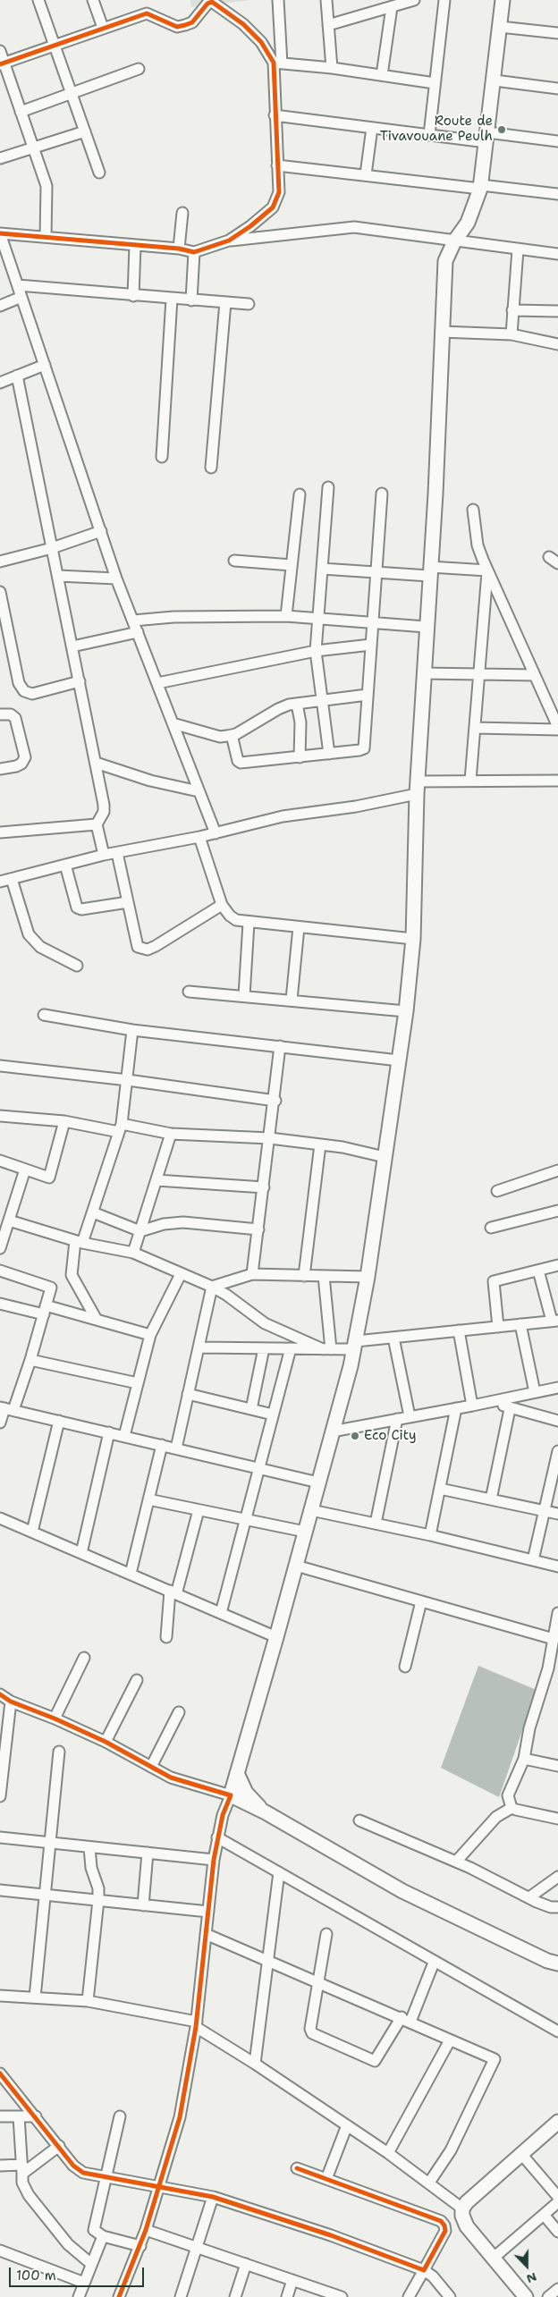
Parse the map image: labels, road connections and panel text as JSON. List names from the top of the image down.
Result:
{
  "places": ["Route de Tivavouane Peulh", "Eco City"],
  "scale_bar": "100 m",
  "north": "bottom"
}
